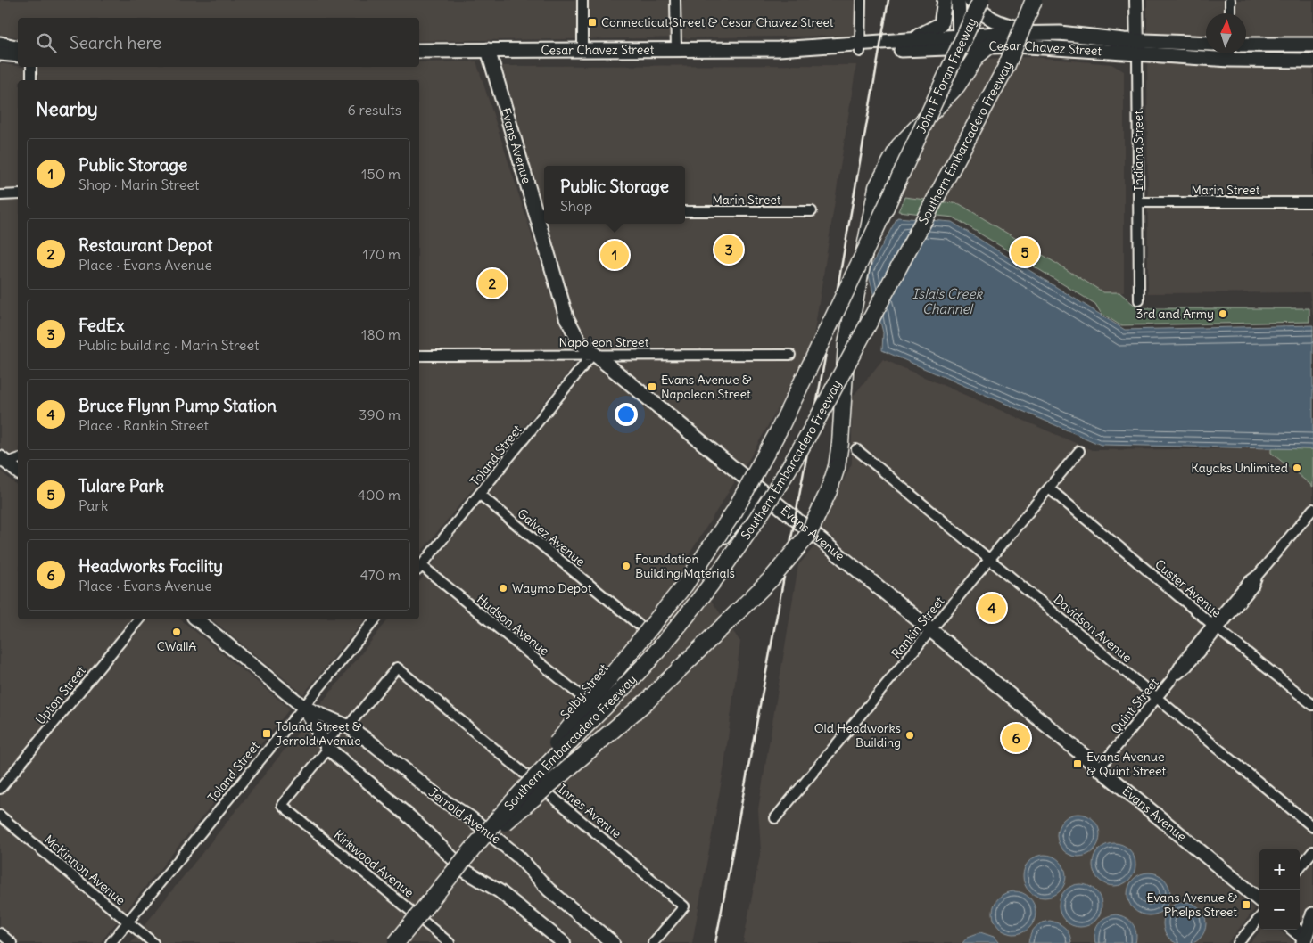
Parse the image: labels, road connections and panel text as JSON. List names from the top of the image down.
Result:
{
  "streets": {
    "highway": ["John F Foran Freeway", "Southern Embarcadero Freeway"],
    "main road": ["Cesar Chavez Street", "Evans Avenue"],
    "street": [
      "Indiana Street",
      "Marin Street",
      "Napoleon Street",
      "Toland Street",
      "Galvez Avenue",
      "Custer Avenue",
      "Hudson Avenue",
      "Rankin Street",
      "Davidson Avenue",
      "Selby Street",
      "Upton Street",
      "Quint Street",
      "Innes Avenue",
      "Jerrold Avenue",
      "Kirkwood Avenue",
      "McKinnon Avenue"
    ]
  },
  "crossings": [
    ["Cesar Chavez Street", "Evans Avenue"],
    ["Cesar Chavez Street", "Indiana Street"],
    ["John F Foran Freeway", "Southern Embarcadero Freeway"],
    ["Evans Avenue", "Napoleon Street"],
    ["Evans Avenue", "Toland Street"],
    ["Evans Avenue", "Rankin Street"],
    ["Evans Avenue", "Selby Street"],
    ["Evans Avenue", "Quint Street"],
    ["Indiana Street", "Marin Street"],
    ["Napoleon Street", "Toland Street"],
    ["Toland Street", "Galvez Avenue"],
    ["Toland Street", "Hudson Avenue"],
    ["Toland Street", "Jerrold Avenue"],
    ["Toland Street", "McKinnon Avenue"],
    ["Galvez Avenue", "Selby Street"],
    ["Custer Avenue", "Rankin Street"],
    ["Custer Avenue", "Quint Street"],
    ["Hudson Avenue", "Selby Street"],
    ["Rankin Street", "Davidson Avenue"],
    ["Davidson Avenue", "Quint Street"],
    ["Selby Street", "Innes Avenue"],
    ["Selby Street", "Jerrold Avenue"],
    ["Innes Avenue", "Jerrold Avenue"],
    ["Jerrold Avenue", "Kirkwood Avenue"]
  ],
  "water": ["Islais Creek Channel"],
  "places": {
    "transit": [
      "Connecticut Street & Cesar Chavez Street",
      "Evans Avenue & Napoleon Street",
      "Toland Street & Jerrold Avenue",
      "Evans Avenue & Quint Street",
      "Evans Avenue & Phelps Street"
    ],
    "other": [
      "3rd and Army",
      "Kayaks Unlimited",
      "Foundation Building Materials",
      "Waymo Depot",
      "CWallA",
      "Old Headworks Building"
    ]
  },
  "north": "top",
  "page": {
    "search": "Search here",
    "heading": ["Nearby", "6 results"],
    "list": [
      {
        "mark": "1",
        "name": "Public Storage",
        "note": "Shop · Marin Street",
        "value": "150 m"
      },
      {
        "mark": "2",
        "name": "Restaurant Depot",
        "note": "Place · Evans Avenue",
        "value": "170 m"
      },
      {
        "mark": "3",
        "name": "FedEx",
        "note": "Public building · Marin Street",
        "value": "180 m"
      },
      {
        "mark": "4",
        "name": "Bruce Flynn Pump Station",
        "note": "Place · Rankin Street",
        "value": "390 m"
      },
      {
        "mark": "5",
        "name": "Tulare Park",
        "note": "Park",
        "value": "400 m"
      },
      {
        "mark": "6",
        "name": "Headworks Facility",
        "note": "Place · Evans Avenue",
        "value": "470 m"
      }
    ],
    "popup": ["Public Storage", "Shop"],
    "pins": [
      "3",
      "5",
      "1",
      "2",
      "4",
      "6"
    ],
    "map_buttons": ["+", "−"]
  }
}
